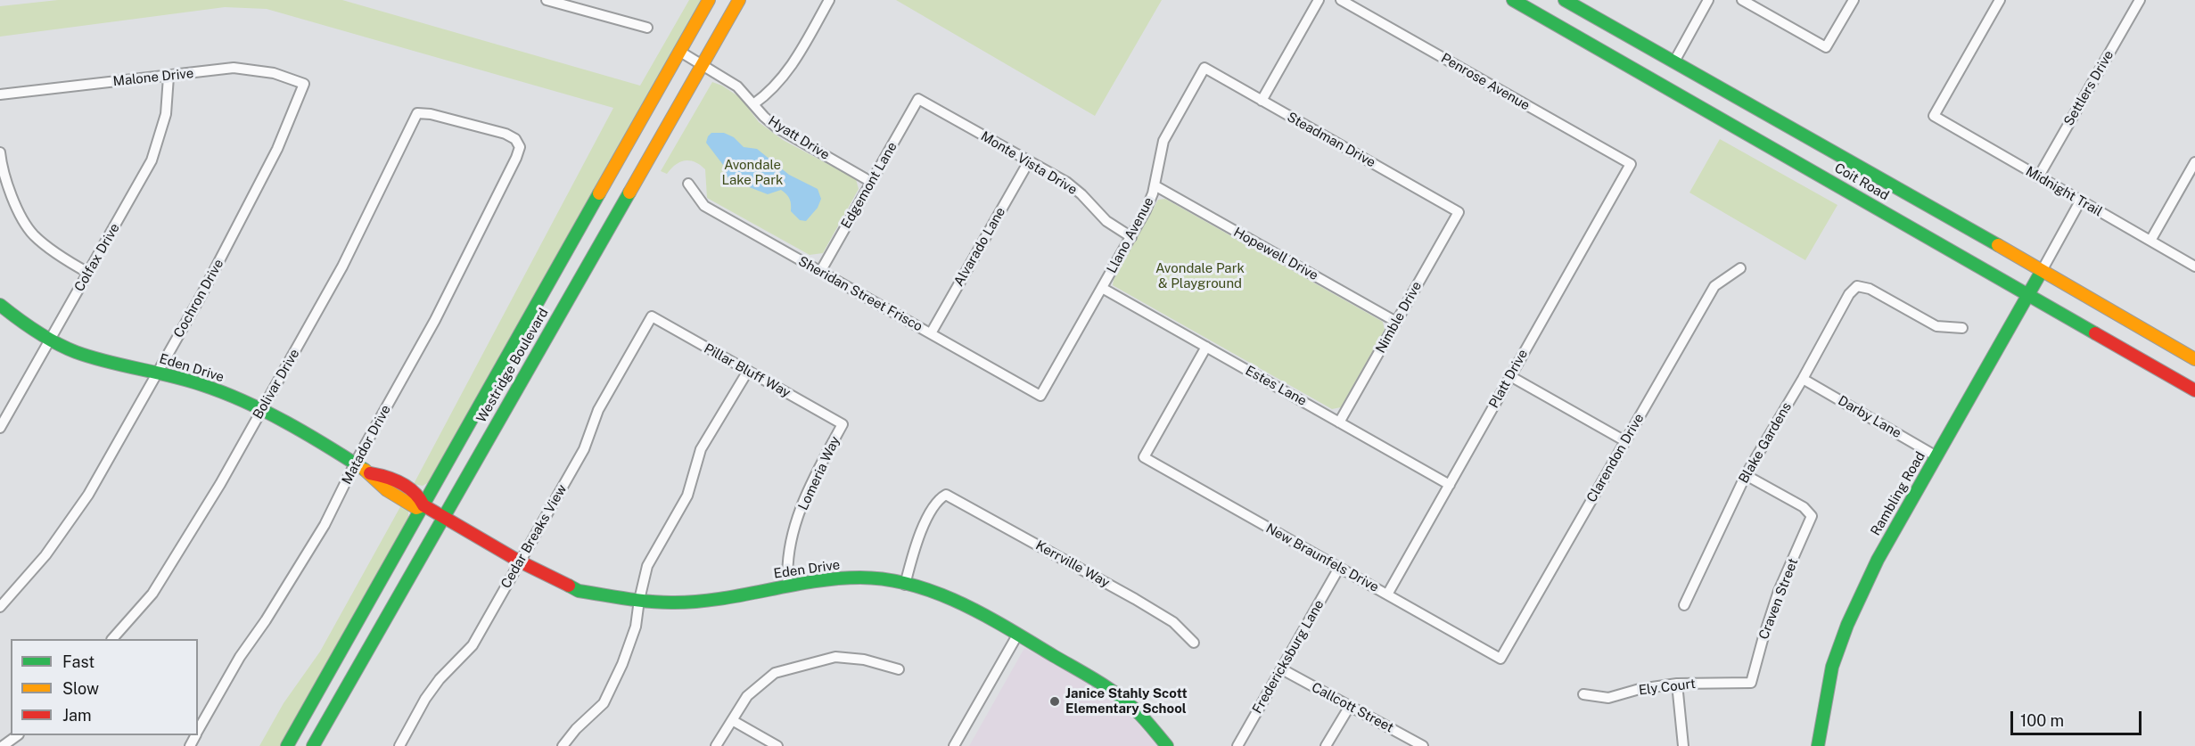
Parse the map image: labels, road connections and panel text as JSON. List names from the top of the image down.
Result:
{
  "streets": {
    "main road": [
      "Coit Road",
      "Westridge Boulevard",
      "Eden Drive",
      "Rambling Road"
    ],
    "street": [
      "Malone Drive",
      "Penrose Avenue",
      "Settlers Drive",
      "Hyatt Drive",
      "Steadman Drive",
      "Monte Vista Drive",
      "Edgemont Lane",
      "Midnight Trail",
      "Llano Avenue",
      "Alvarado Lane",
      "Hopewell Drive",
      "Colfax Drive",
      "Sheridan Street Frisco",
      "Cochron Drive",
      "Nimble Drive",
      "Pillar Bluff Way",
      "Platt Drive",
      "Bolivar Drive",
      "Estes Lane",
      "Darby Lane",
      "Blake Gardens",
      "Matador Drive",
      "Clarendon Drive",
      "Lomeria Way",
      "Cedar Breaks View",
      "New Braunfels Drive",
      "Kerrville Way",
      "Craven Street",
      "Fredericksburg Lane",
      "Ely Court",
      "Callcott Street"
    ]
  },
  "crossings": [
    ["Malone Drive", "Colfax Drive"],
    ["Malone Drive", "Cochron Drive"],
    ["Penrose Avenue", "Platt Drive"],
    ["Settlers Drive", "Midnight Trail"],
    ["Hyatt Drive", "Edgemont Lane"],
    ["Hyatt Drive", "Westridge Boulevard"],
    ["Steadman Drive", "Llano Avenue"],
    ["Steadman Drive", "Nimble Drive"],
    ["Monte Vista Drive", "Edgemont Lane"],
    ["Monte Vista Drive", "Llano Avenue"],
    ["Monte Vista Drive", "Alvarado Lane"],
    ["Coit Road", "Rambling Road"],
    ["Edgemont Lane", "Sheridan Street Frisco"],
    ["Llano Avenue", "Hopewell Drive"],
    ["Llano Avenue", "Sheridan Street Frisco"],
    ["Llano Avenue", "Estes Lane"],
    ["Alvarado Lane", "Sheridan Street Frisco"],
    ["Hopewell Drive", "Nimble Drive"],
    ["Colfax Drive", "Eden Drive"],
    ["Cochron Drive", "Eden Drive"],
    ["Nimble Drive", "Estes Lane"],
    ["Westridge Boulevard", "Eden Drive"],
    ["Eden Drive", "Bolivar Drive"],
    ["Eden Drive", "Matador Drive"],
    ["Eden Drive", "Lomeria Way"],
    ["Eden Drive", "Cedar Breaks View"],
    ["Eden Drive", "Kerrville Way"],
    ["Pillar Bluff Way", "Lomeria Way"],
    ["Pillar Bluff Way", "Cedar Breaks View"],
    ["Platt Drive", "Estes Lane"],
    ["Platt Drive", "New Braunfels Drive"],
    ["Bolivar Drive", "Matador Drive"],
    ["Estes Lane", "New Braunfels Drive"],
    ["Darby Lane", "Blake Gardens"],
    ["Darby Lane", "Rambling Road"],
    ["Blake Gardens", "Craven Street"],
    ["Clarendon Drive", "New Braunfels Drive"],
    ["New Braunfels Drive", "Fredericksburg Lane"],
    ["Craven Street", "Ely Court"],
    ["Fredericksburg Lane", "Callcott Street"]
  ],
  "parks": ["Avondale Lake Park", "Avondale Park & Playground"],
  "places": ["Janice Stahly Scott Elementary School"],
  "legend": ["Fast", "Slow", "Jam"],
  "scale_bar": "100 m"
}
